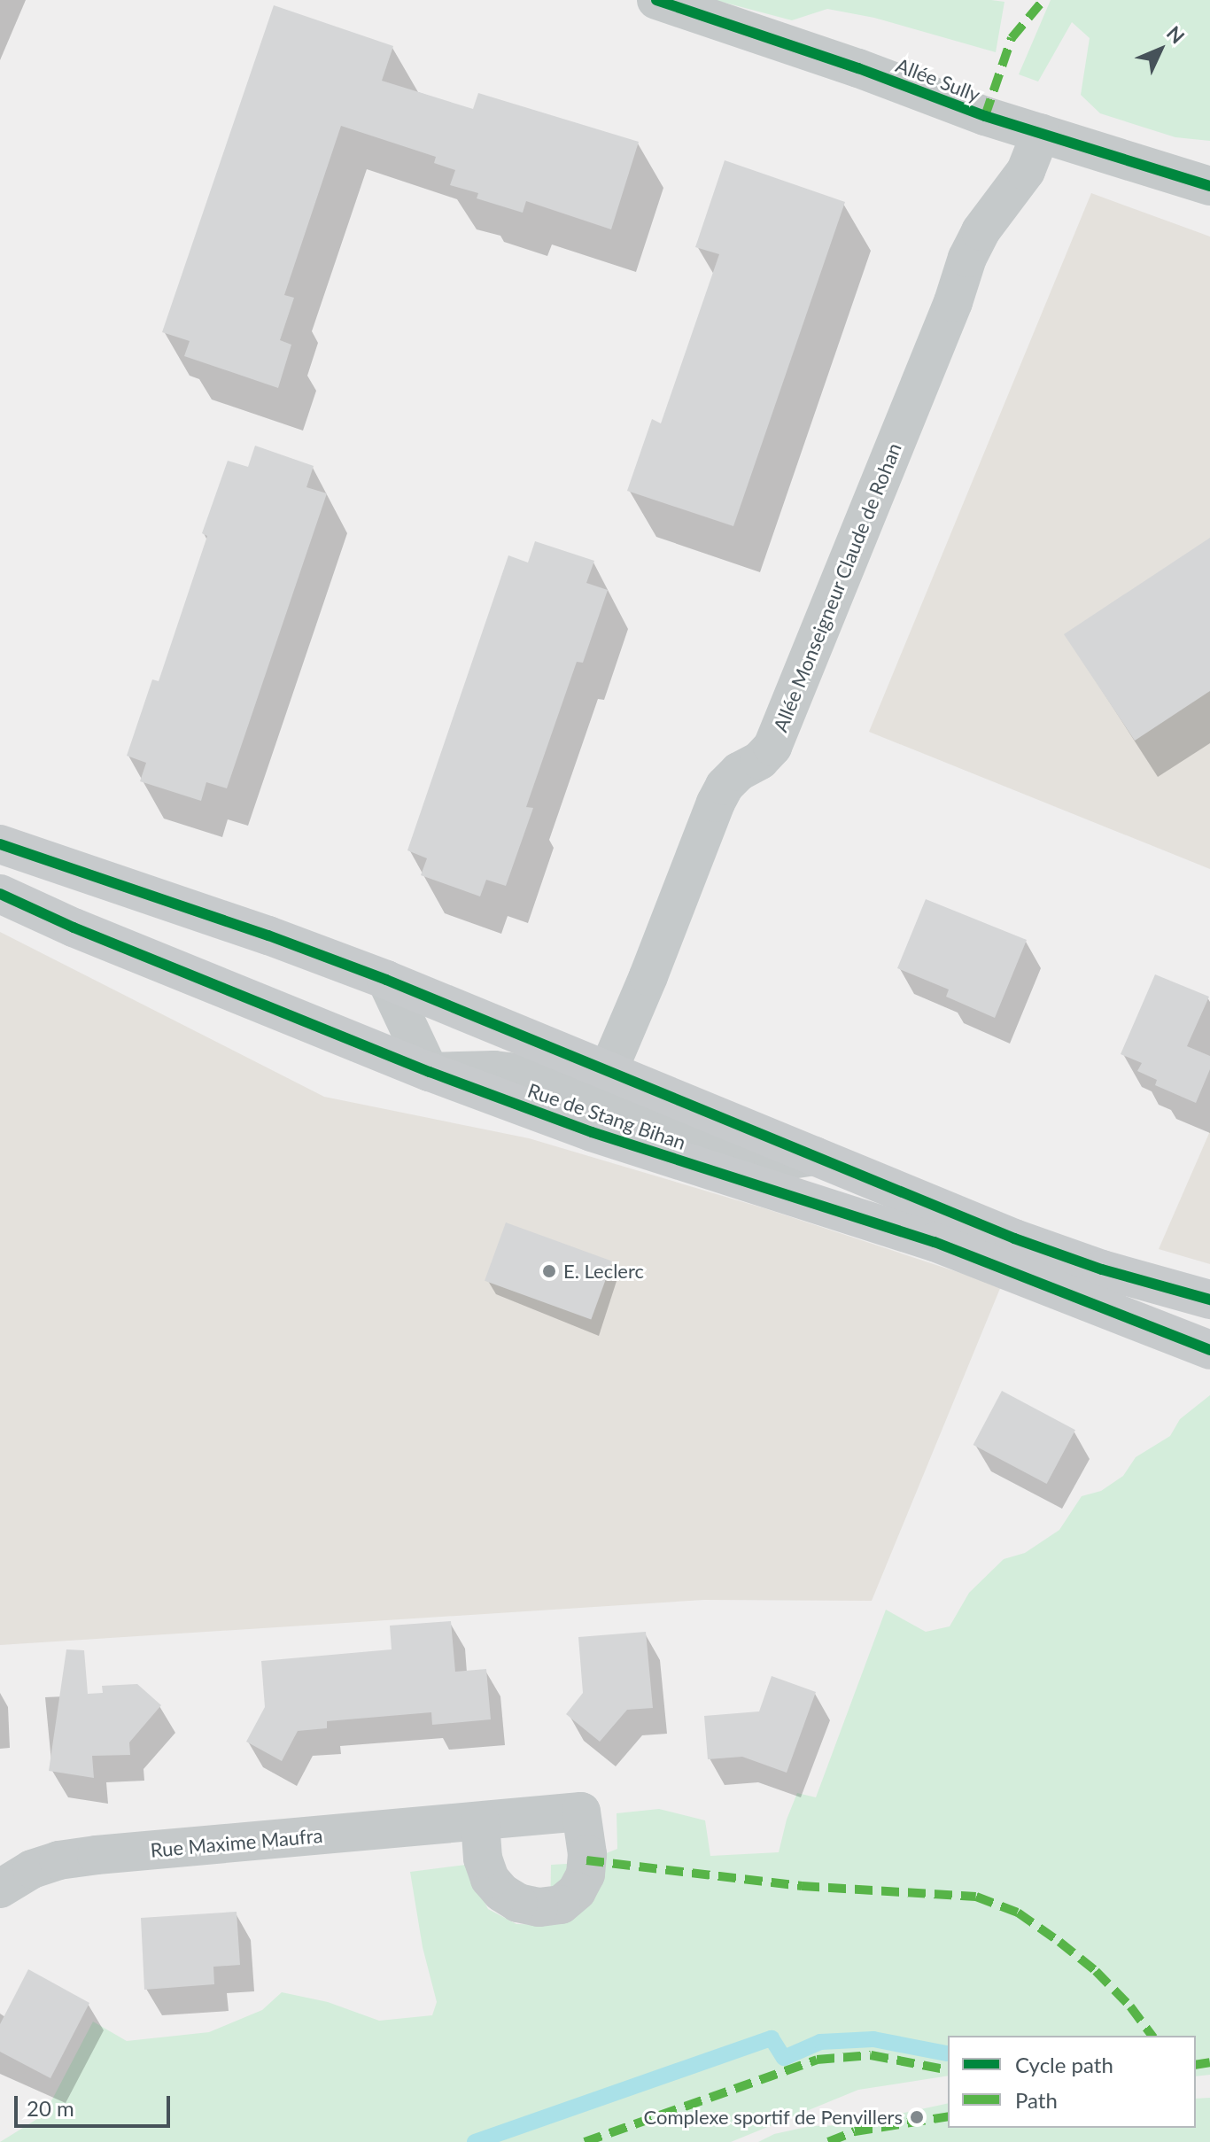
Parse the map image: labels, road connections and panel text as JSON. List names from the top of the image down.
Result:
{
  "streets": {
    "street": [
      "Allée Sully",
      "Allée Monseigneur Claude de Rohan",
      "Rue de Stang Bihan",
      "Rue Maxime Maufra"
    ]
  },
  "crossings": [
    ["Allée Sully", "Allée Monseigneur Claude de Rohan"],
    ["Allée Monseigneur Claude de Rohan", "Rue de Stang Bihan"]
  ],
  "places": ["E. Leclerc", "Complexe sportif de Penvillers"],
  "legend": ["Cycle path", "Path"],
  "scale_bar": "20 m",
  "north": "top right"
}
